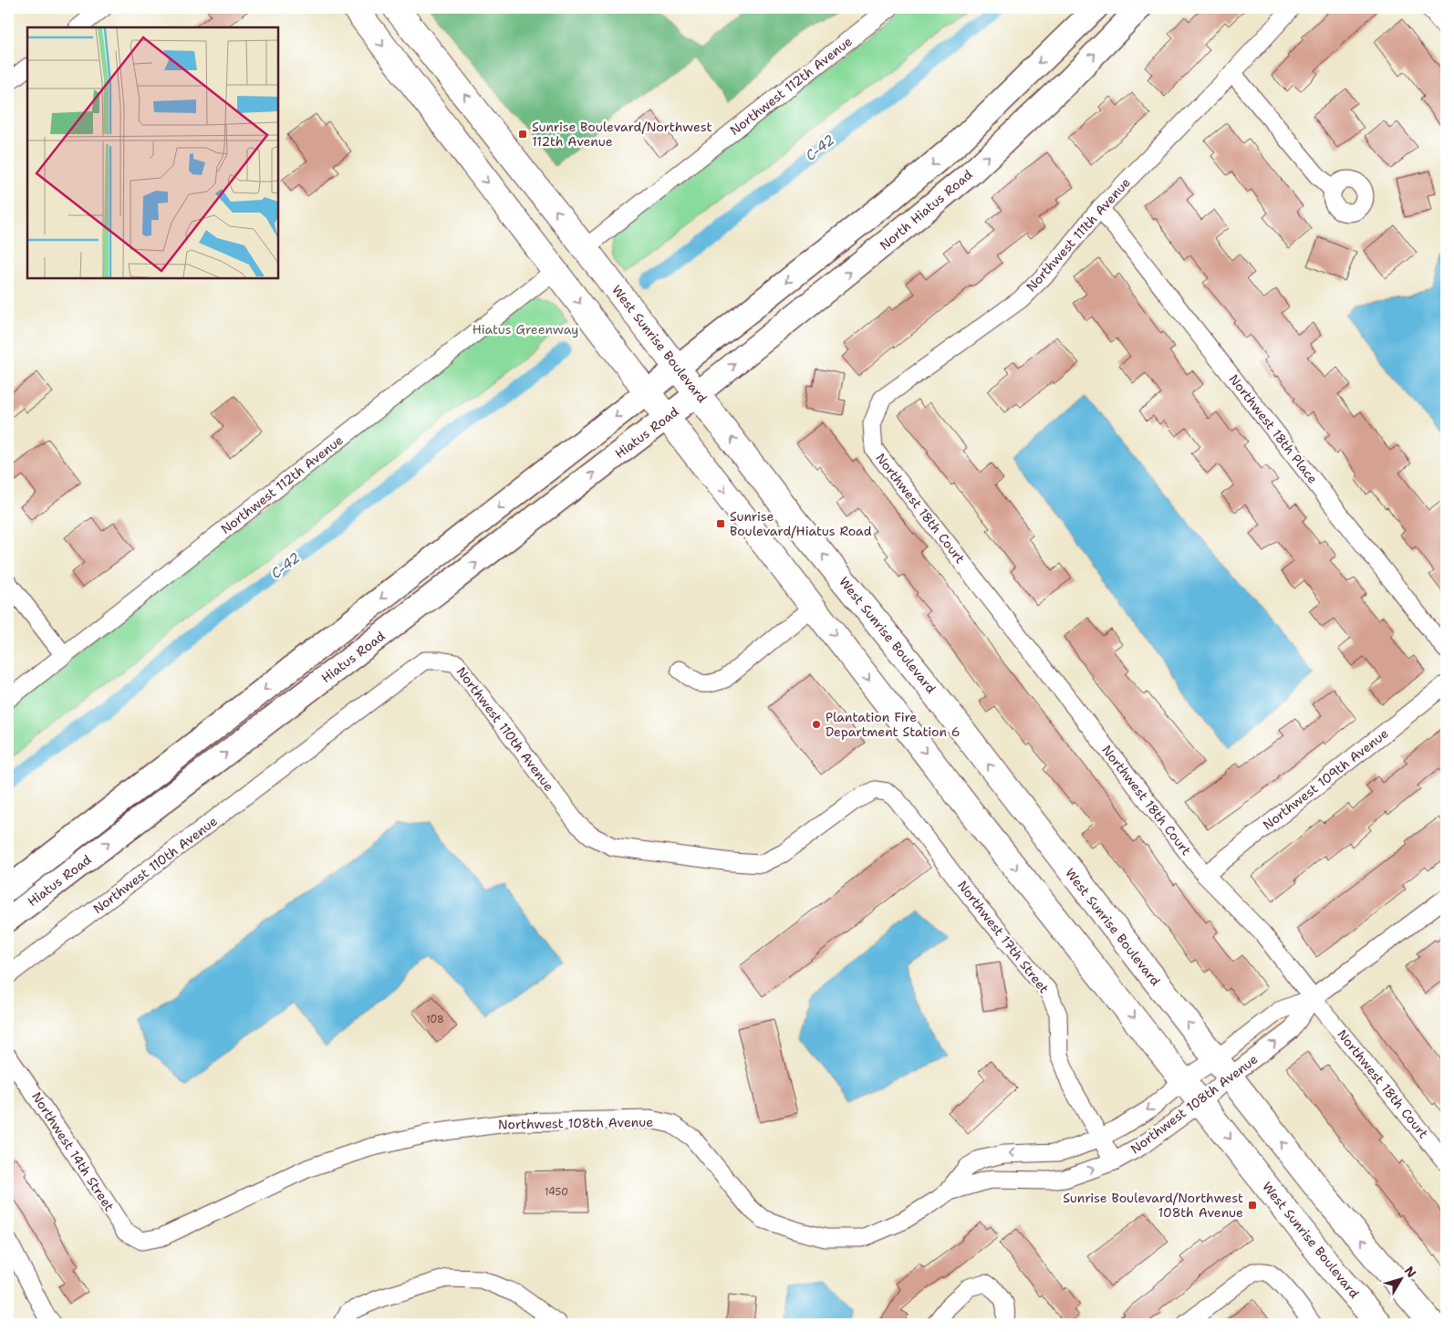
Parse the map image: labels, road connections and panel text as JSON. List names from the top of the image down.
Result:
{
  "streets": {
    "highway": ["West Sunrise Boulevard"],
    "main road": ["North Hiatus Road", "Hiatus Road"],
    "street": [
      "Northwest 112th Avenue",
      "Northwest 111th Avenue",
      "Northwest 18th Place",
      "Northwest 18th Court",
      "Northwest 110th Avenue",
      "Northwest 109th Avenue",
      "Northwest 17th Street",
      "Northwest 108th Avenue",
      "Northwest 14th Street"
    ]
  },
  "crossings": [
    ["Northwest 112th Avenue", "West Sunrise Boulevard"],
    ["North Hiatus Road", "West Sunrise Boulevard"],
    ["North Hiatus Road", "Hiatus Road"],
    ["Northwest 111th Avenue", "Northwest 18th Place"],
    ["Northwest 111th Avenue", "Northwest 18th Court"],
    ["West Sunrise Boulevard", "Hiatus Road"],
    ["West Sunrise Boulevard", "Northwest 108th Avenue"],
    ["Northwest 18th Court", "Northwest 109th Avenue"],
    ["Northwest 18th Court", "Northwest 108th Avenue"],
    ["Northwest 110th Avenue", "Northwest 17th Street"],
    ["Northwest 17th Street", "Northwest 108th Avenue"],
    ["Northwest 108th Avenue", "Northwest 14th Street"]
  ],
  "water": ["C-42"],
  "parks": ["Hiatus Greenway"],
  "places": {
    "transit": ["Sunrise Boulevard/Northwest 112th Avenue", "Sunrise Boulevard/Hiatus Road", "Sunrise Boulevard/Northwest 108th Avenue"],
    "other": ["Plantation Fire Department Station 6"]
  },
  "house_numbers": ["108", "1450"],
  "north": "top right"
}
